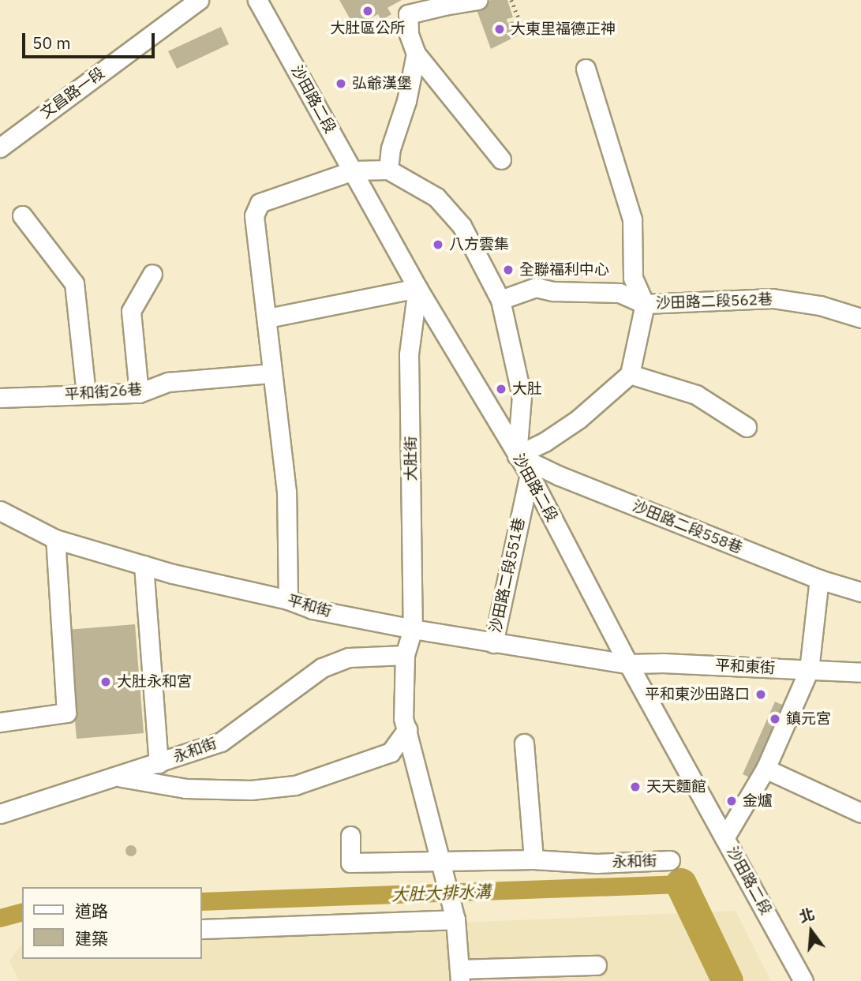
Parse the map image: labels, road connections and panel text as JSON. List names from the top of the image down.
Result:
{
  "streets": {
    "street": [
      "文昌路一段",
      "沙田路二段",
      "沙田路二段562巷",
      "平和街26巷",
      "大肚街",
      "沙田路二段558巷",
      "沙田路二段551巷",
      "平和街",
      "平和東街",
      "永和街"
    ]
  },
  "crossings": [
    ["沙田路二段", "大肚街"],
    ["沙田路二段", "沙田路二段558巷"],
    ["沙田路二段", "沙田路二段551巷"],
    ["沙田路二段", "平和街"],
    ["沙田路二段", "平和東街"],
    ["大肚街", "平和街"],
    ["沙田路二段551巷", "平和街"],
    ["平和街", "平和東街"]
  ],
  "water": ["大肚大排水溝"],
  "places": [
    "大肚區公所",
    "大東里福德正神",
    "弘爺漢堡",
    "八方雲集",
    "全聯福利中心",
    "大肚",
    "大肚永和宮",
    "平和東沙田路口",
    "鎮元宮",
    "天天麵館",
    "金爐"
  ],
  "legend": ["道路", "建築"],
  "scale_bar": "50 m",
  "north": "top"
}
